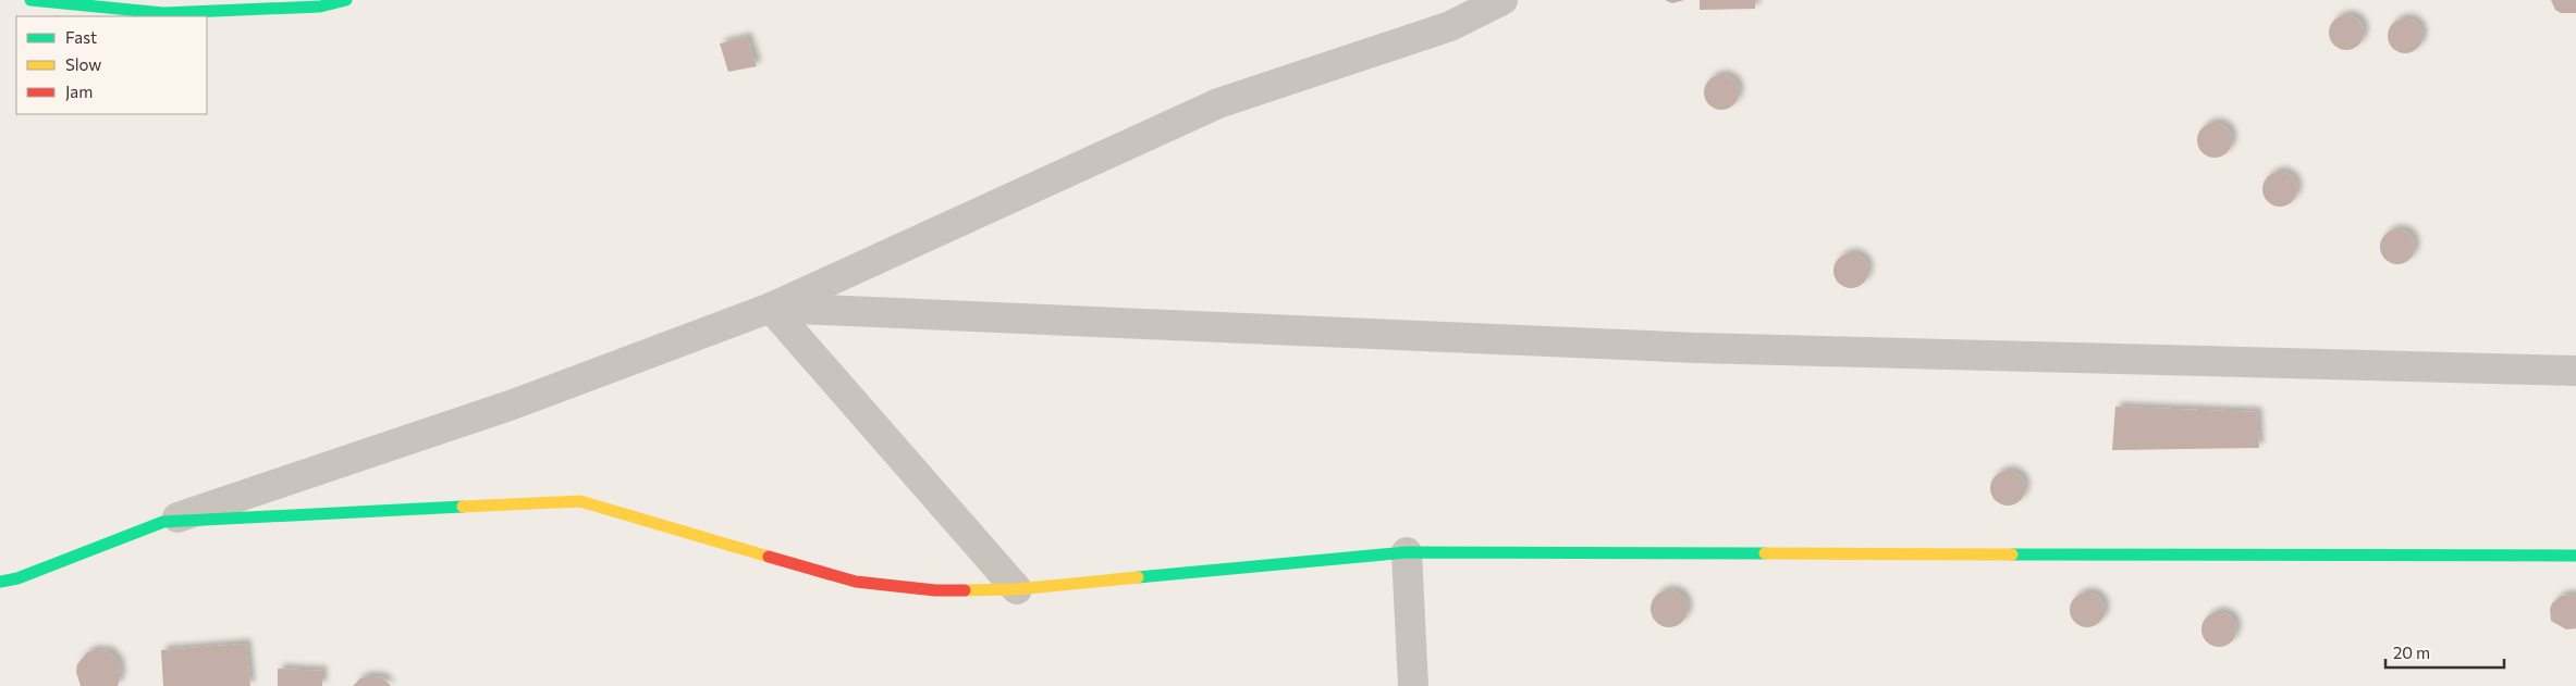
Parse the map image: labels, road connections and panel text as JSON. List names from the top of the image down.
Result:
{
  "legend": ["Fast", "Slow", "Jam"],
  "scale_bar": "20 m"
}
